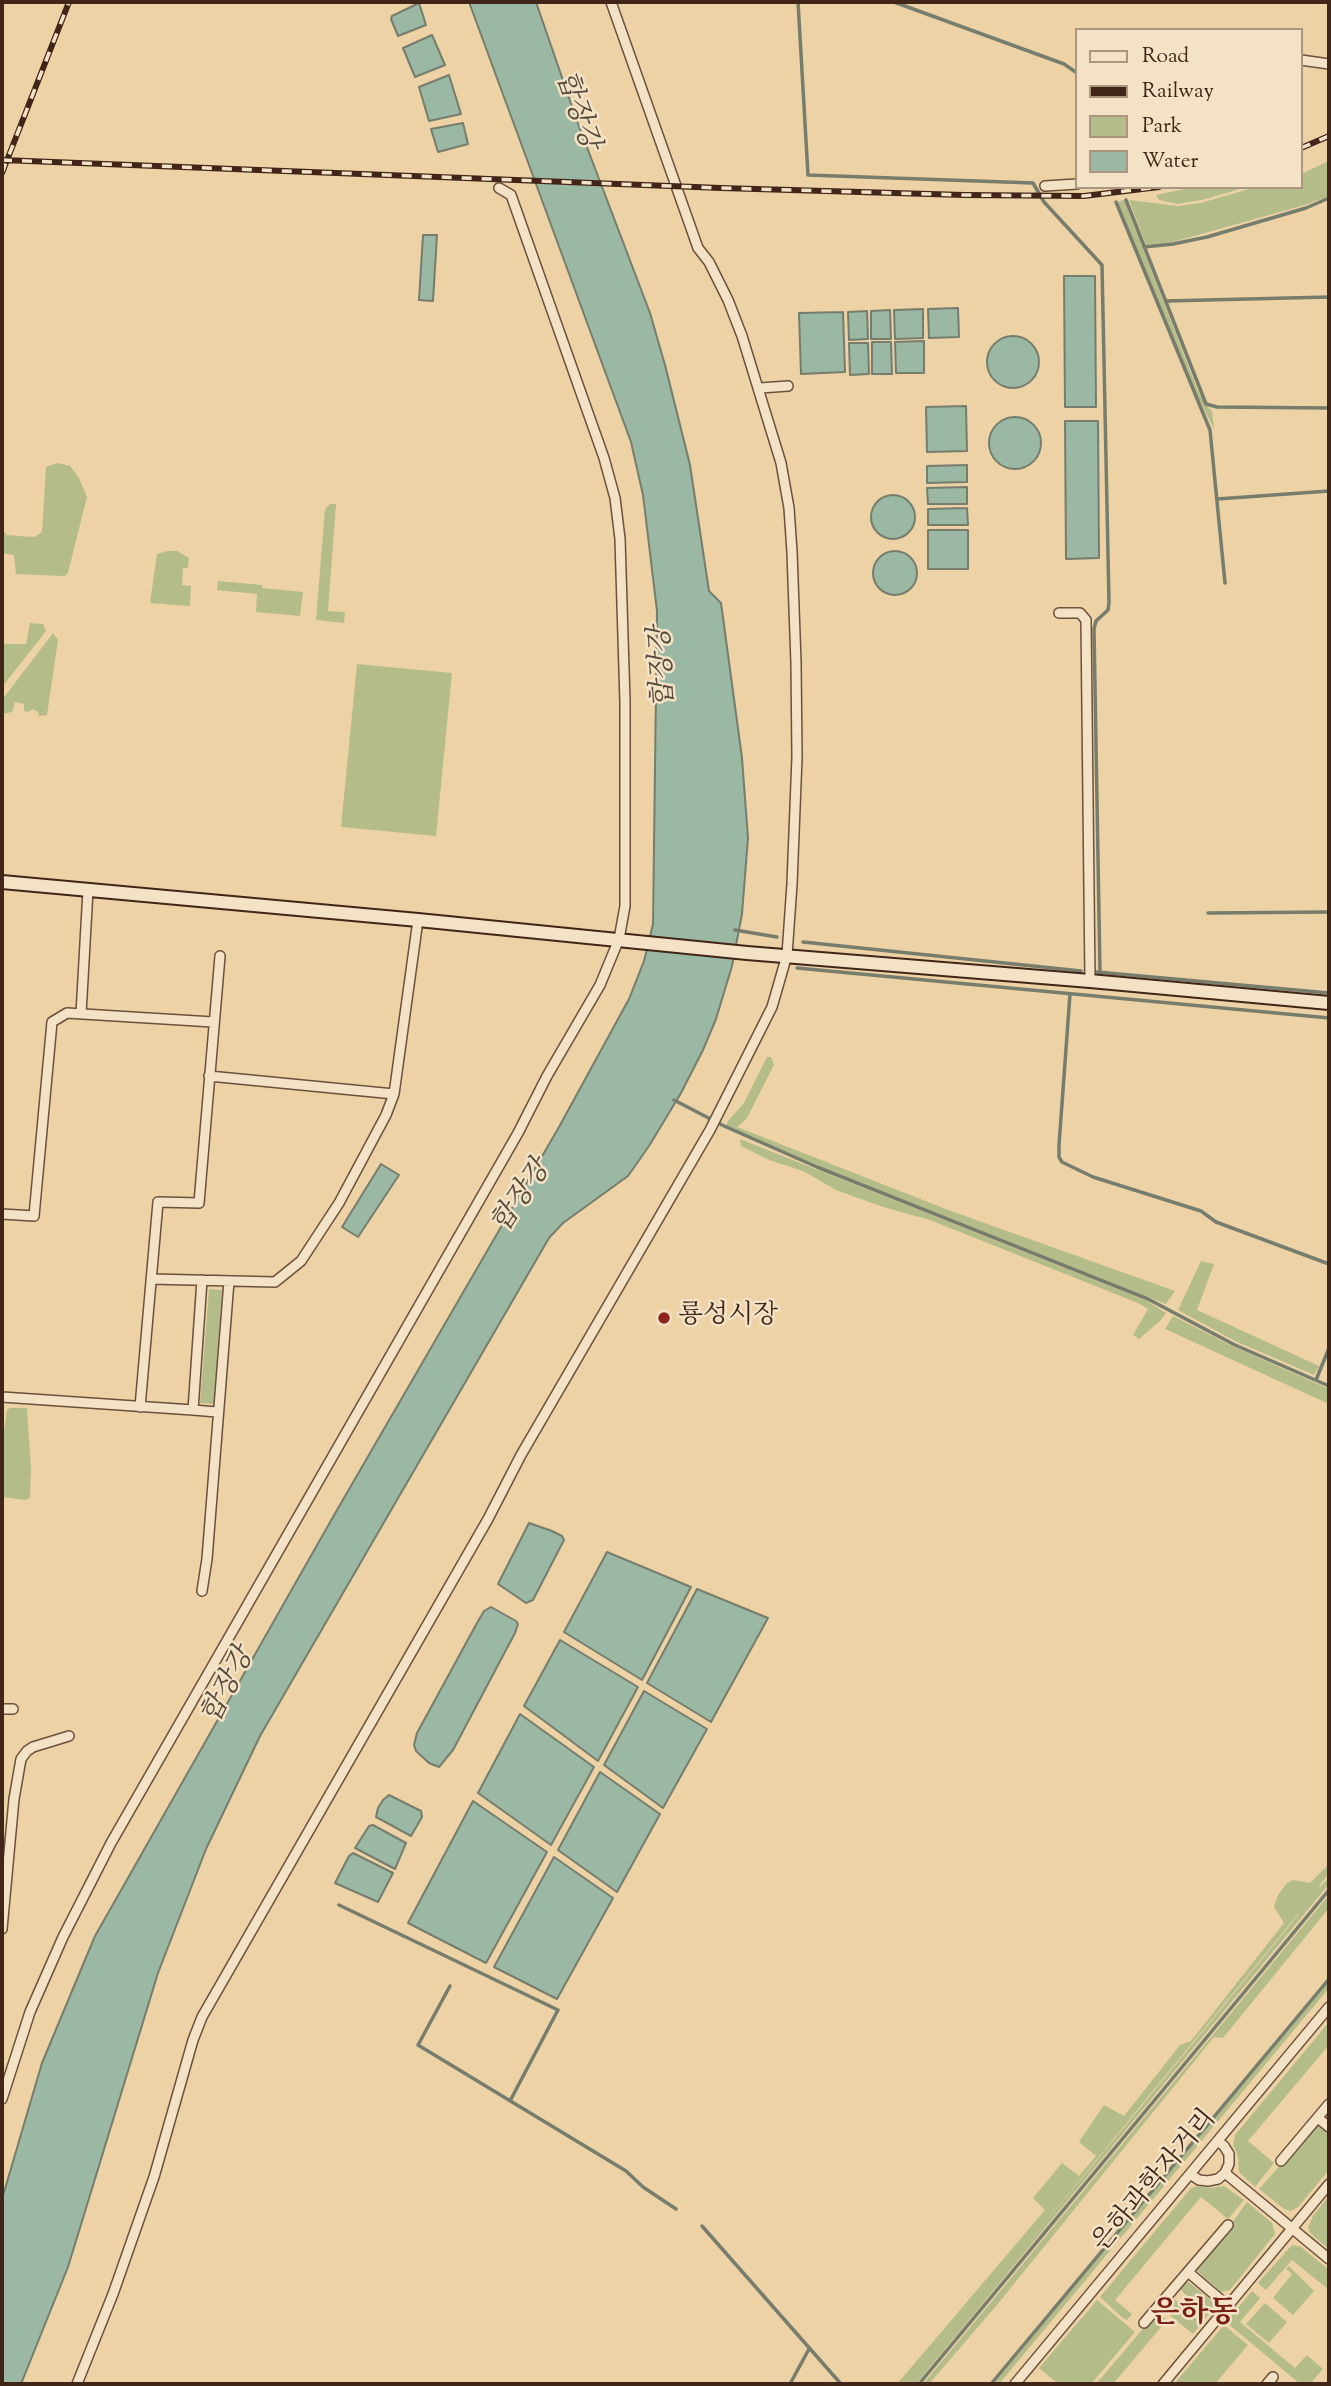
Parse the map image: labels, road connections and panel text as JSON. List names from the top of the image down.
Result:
{
  "streets": {
    "street": ["은하과학자거리"]
  },
  "districts": ["은하동"],
  "water": ["합장강"],
  "places": ["룡성시장"],
  "legend": [
    "Road",
    "Railway",
    "Park",
    "Water"
  ]
}
